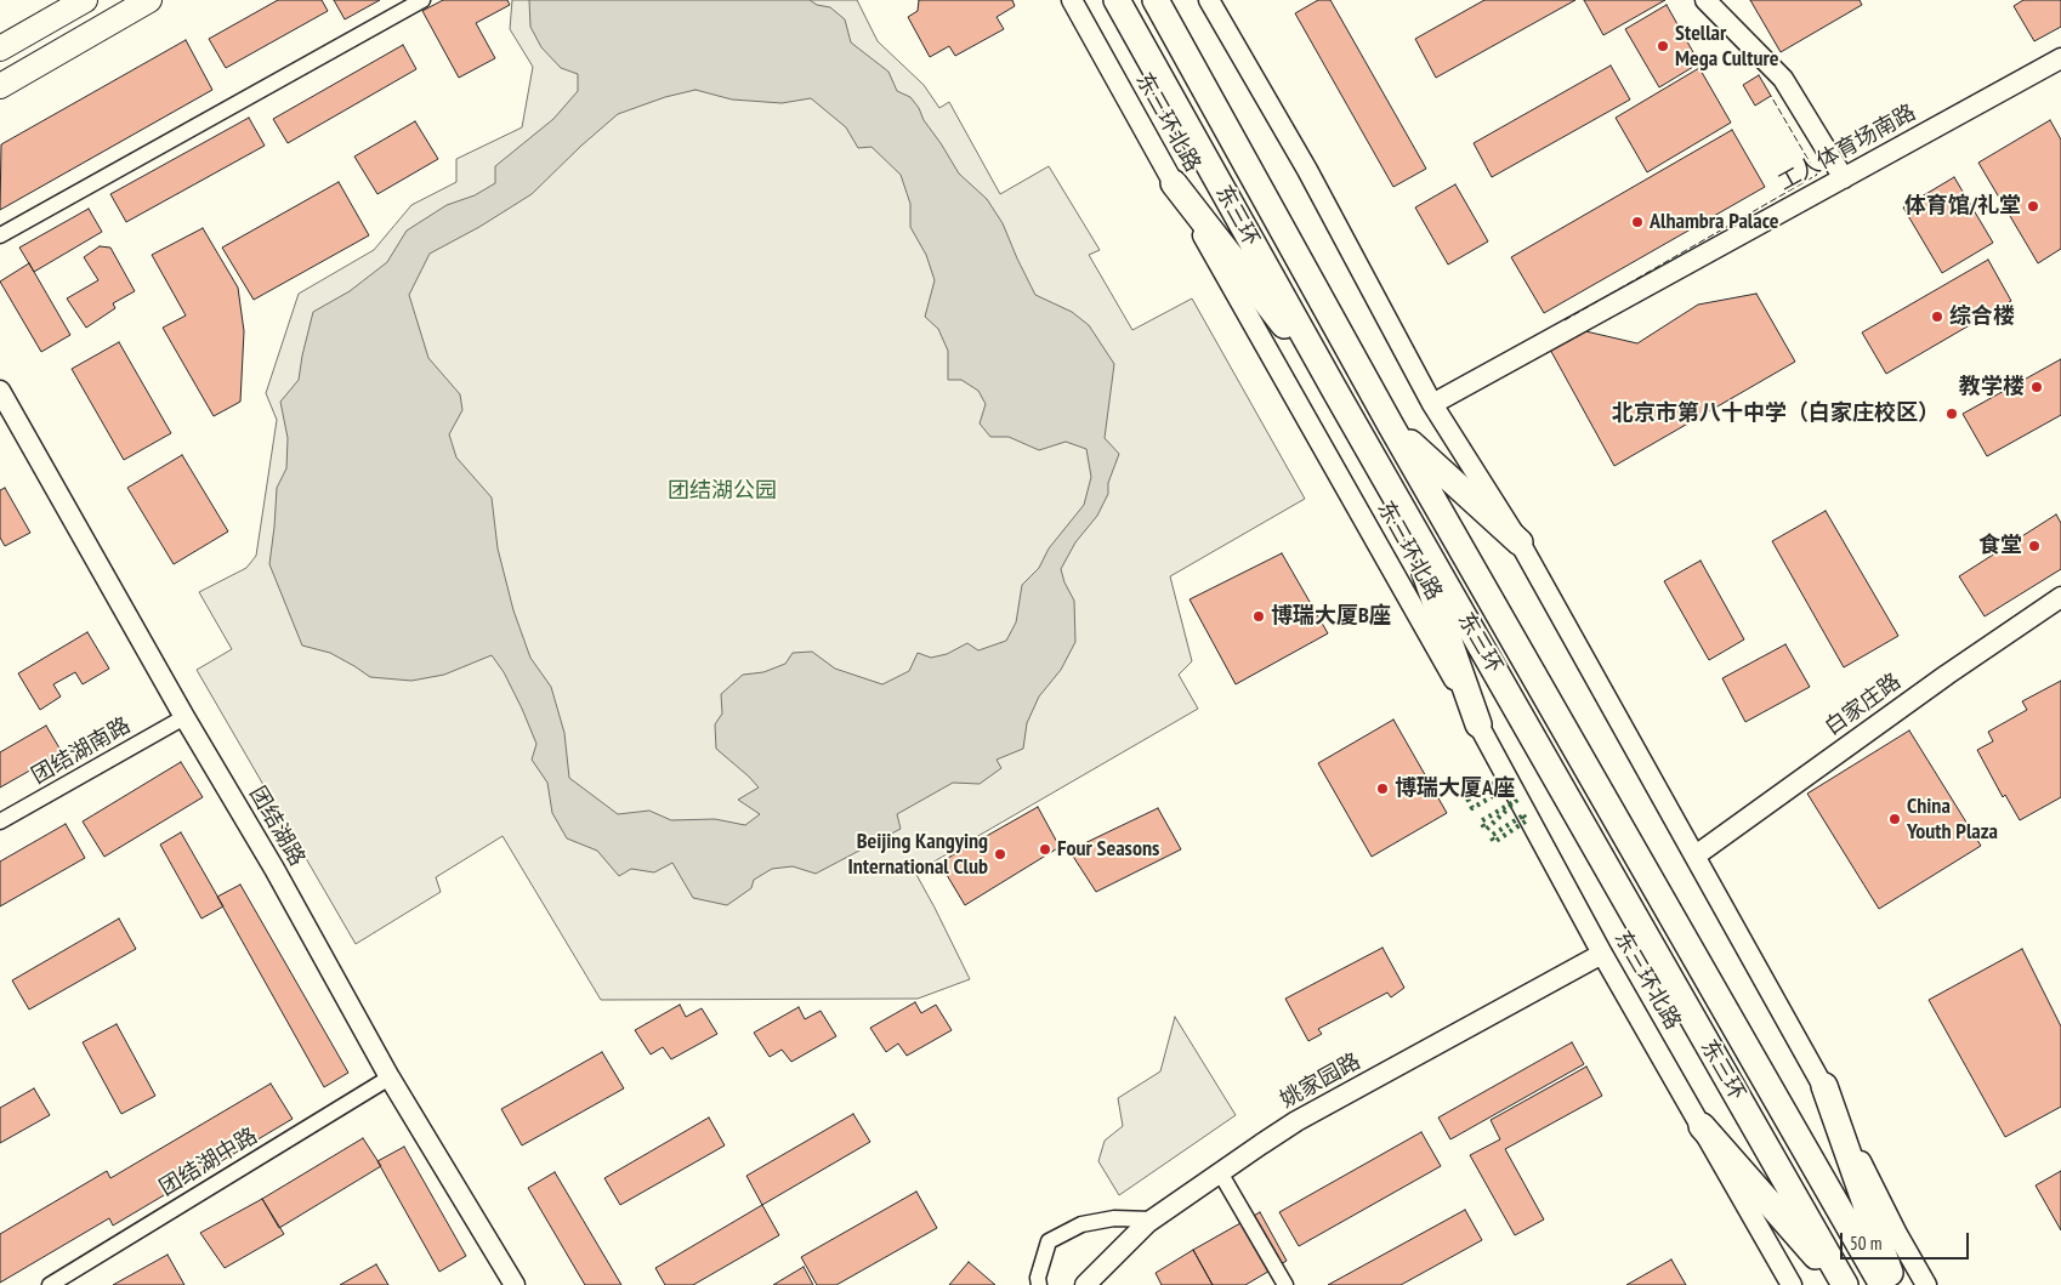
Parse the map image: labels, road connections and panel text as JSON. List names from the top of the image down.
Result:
{
  "streets": {
    "highway": ["东三环"],
    "street": [
      "东三环北路",
      "工人体育场南路",
      "白家庄路",
      "团结湖南路",
      "团结湖路",
      "姚家园路",
      "团结湖中路"
    ]
  },
  "crossings": [
    ["东三环北路", "姚家园路"],
    ["团结湖南路", "团结湖路"],
    ["团结湖路", "团结湖中路"]
  ],
  "parks": ["团结湖公园"],
  "places": [
    "Stellar Mega Culture",
    "体育馆/礼堂",
    "Alhambra Palace",
    "综合楼",
    "教学楼",
    "北京市第八十中学（白家庄校区）",
    "食堂",
    "博瑞大厦B座",
    "博瑞大厦A座",
    "China Youth Plaza",
    "Four Seasons",
    "Beijing Kangying International Club"
  ],
  "scale_bar": "50 m"
}
